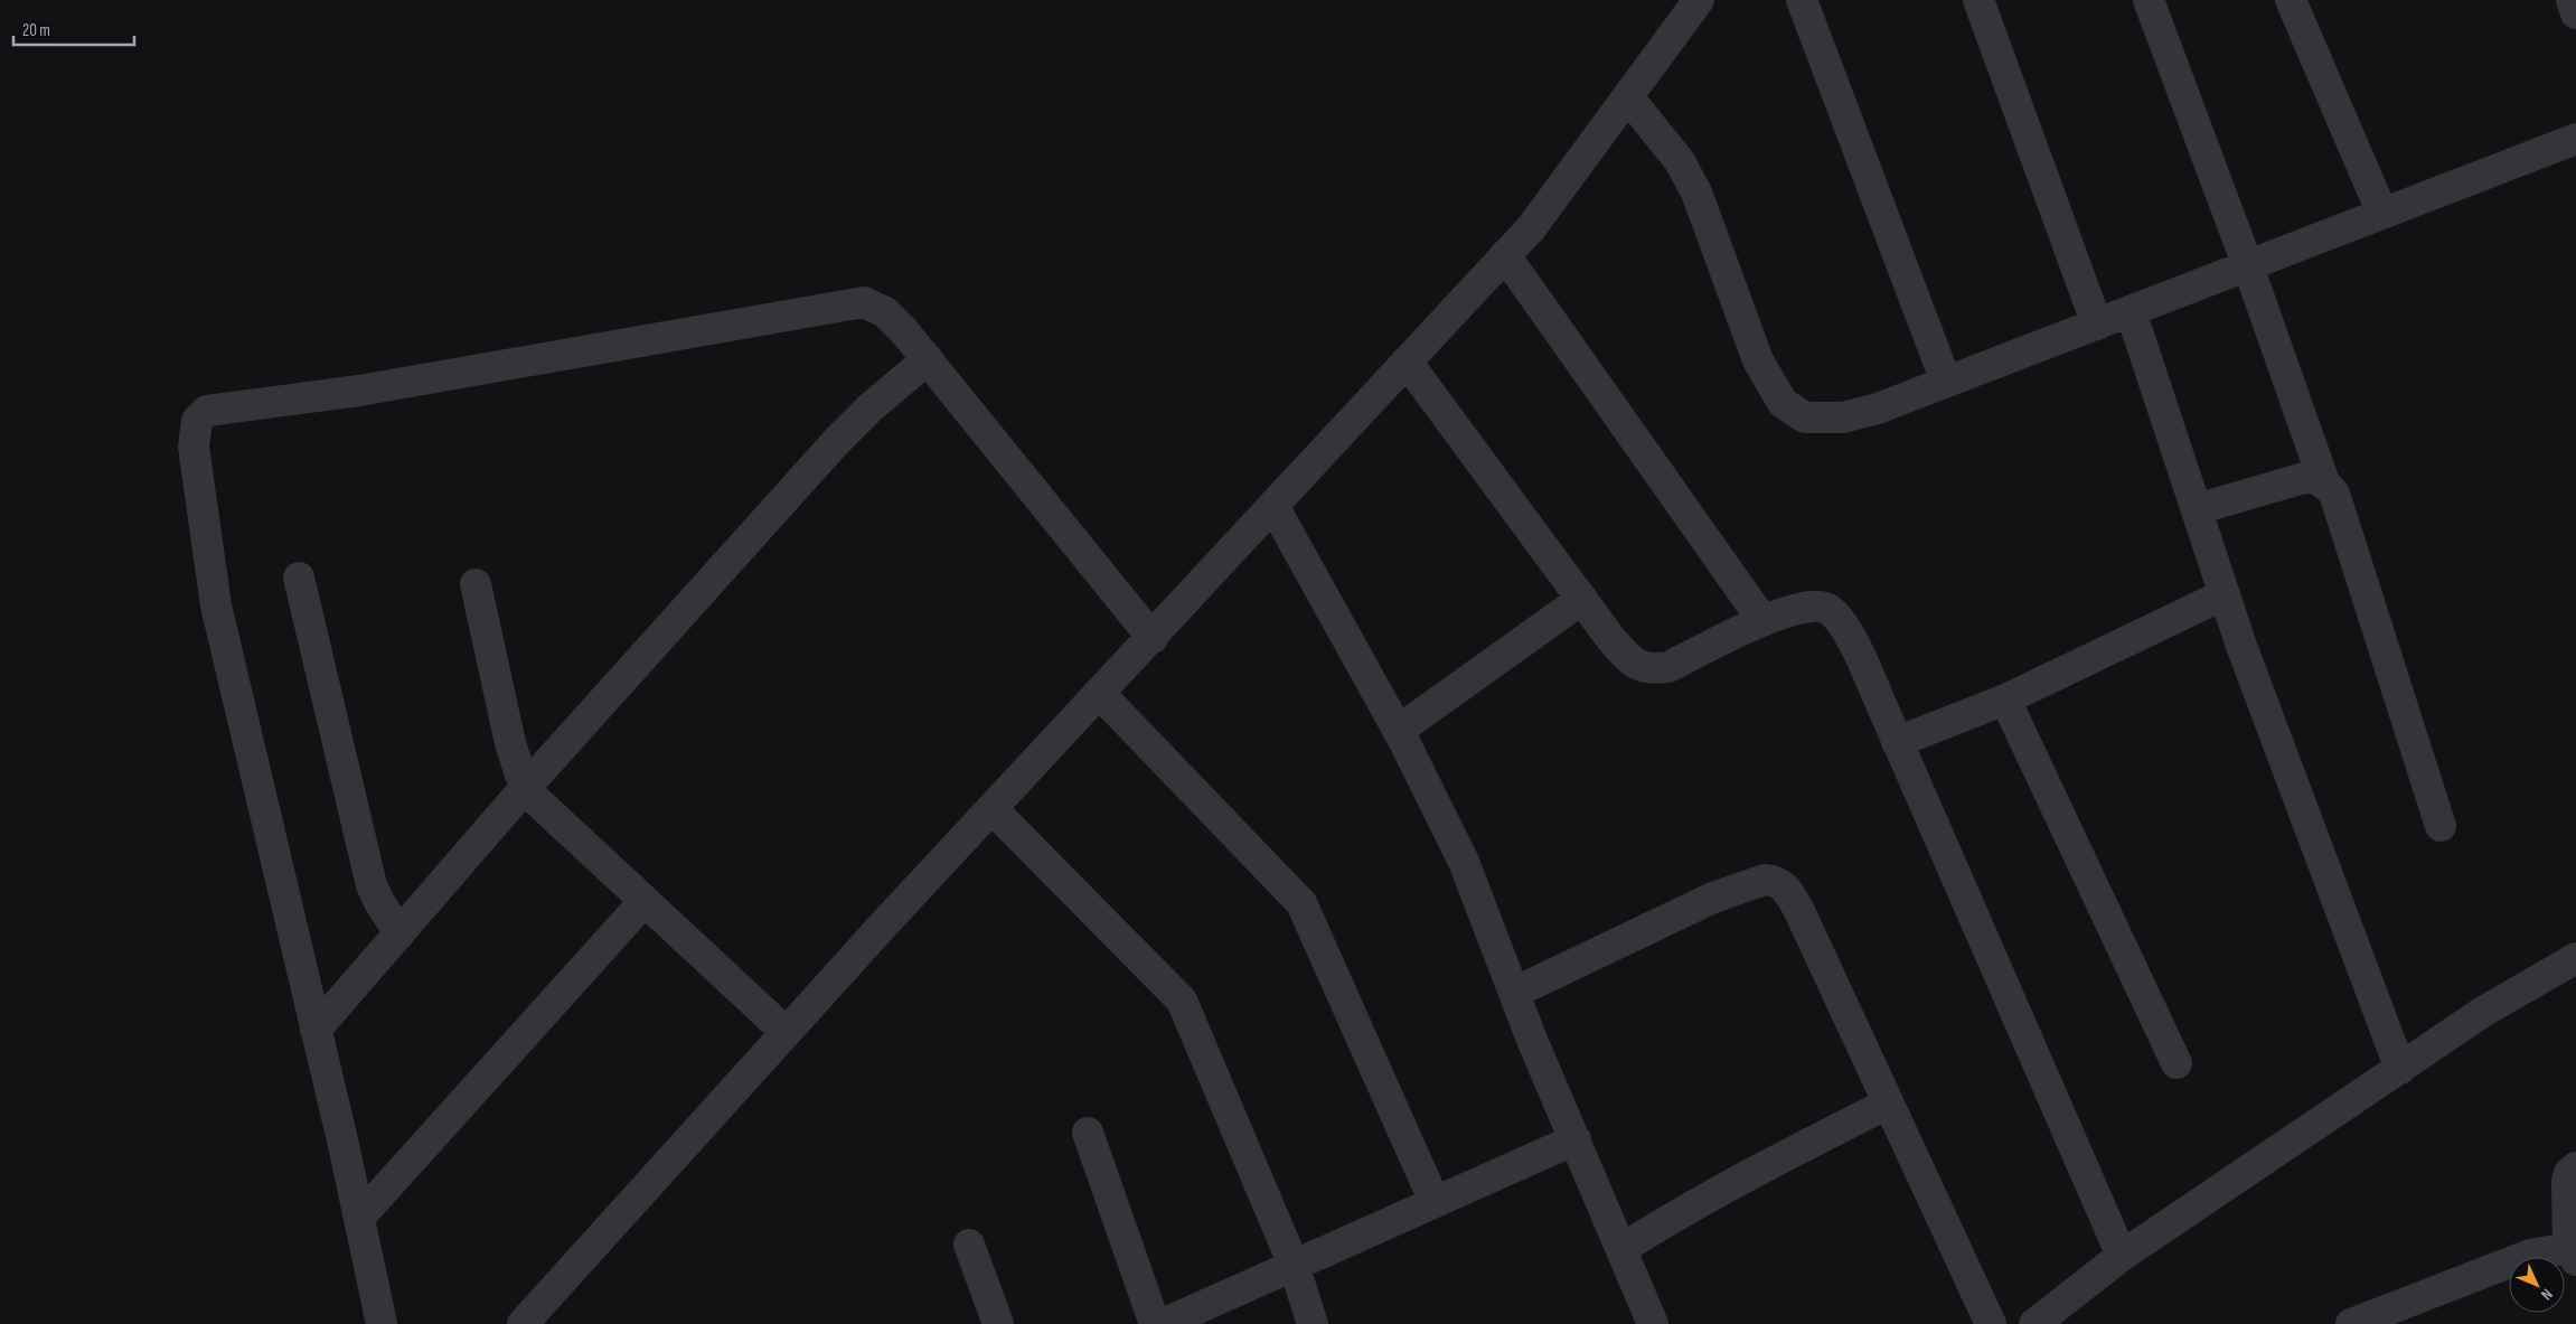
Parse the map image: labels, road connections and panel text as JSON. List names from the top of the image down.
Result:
{
  "scale_bar": "20 m",
  "north": "bottom right"
}
